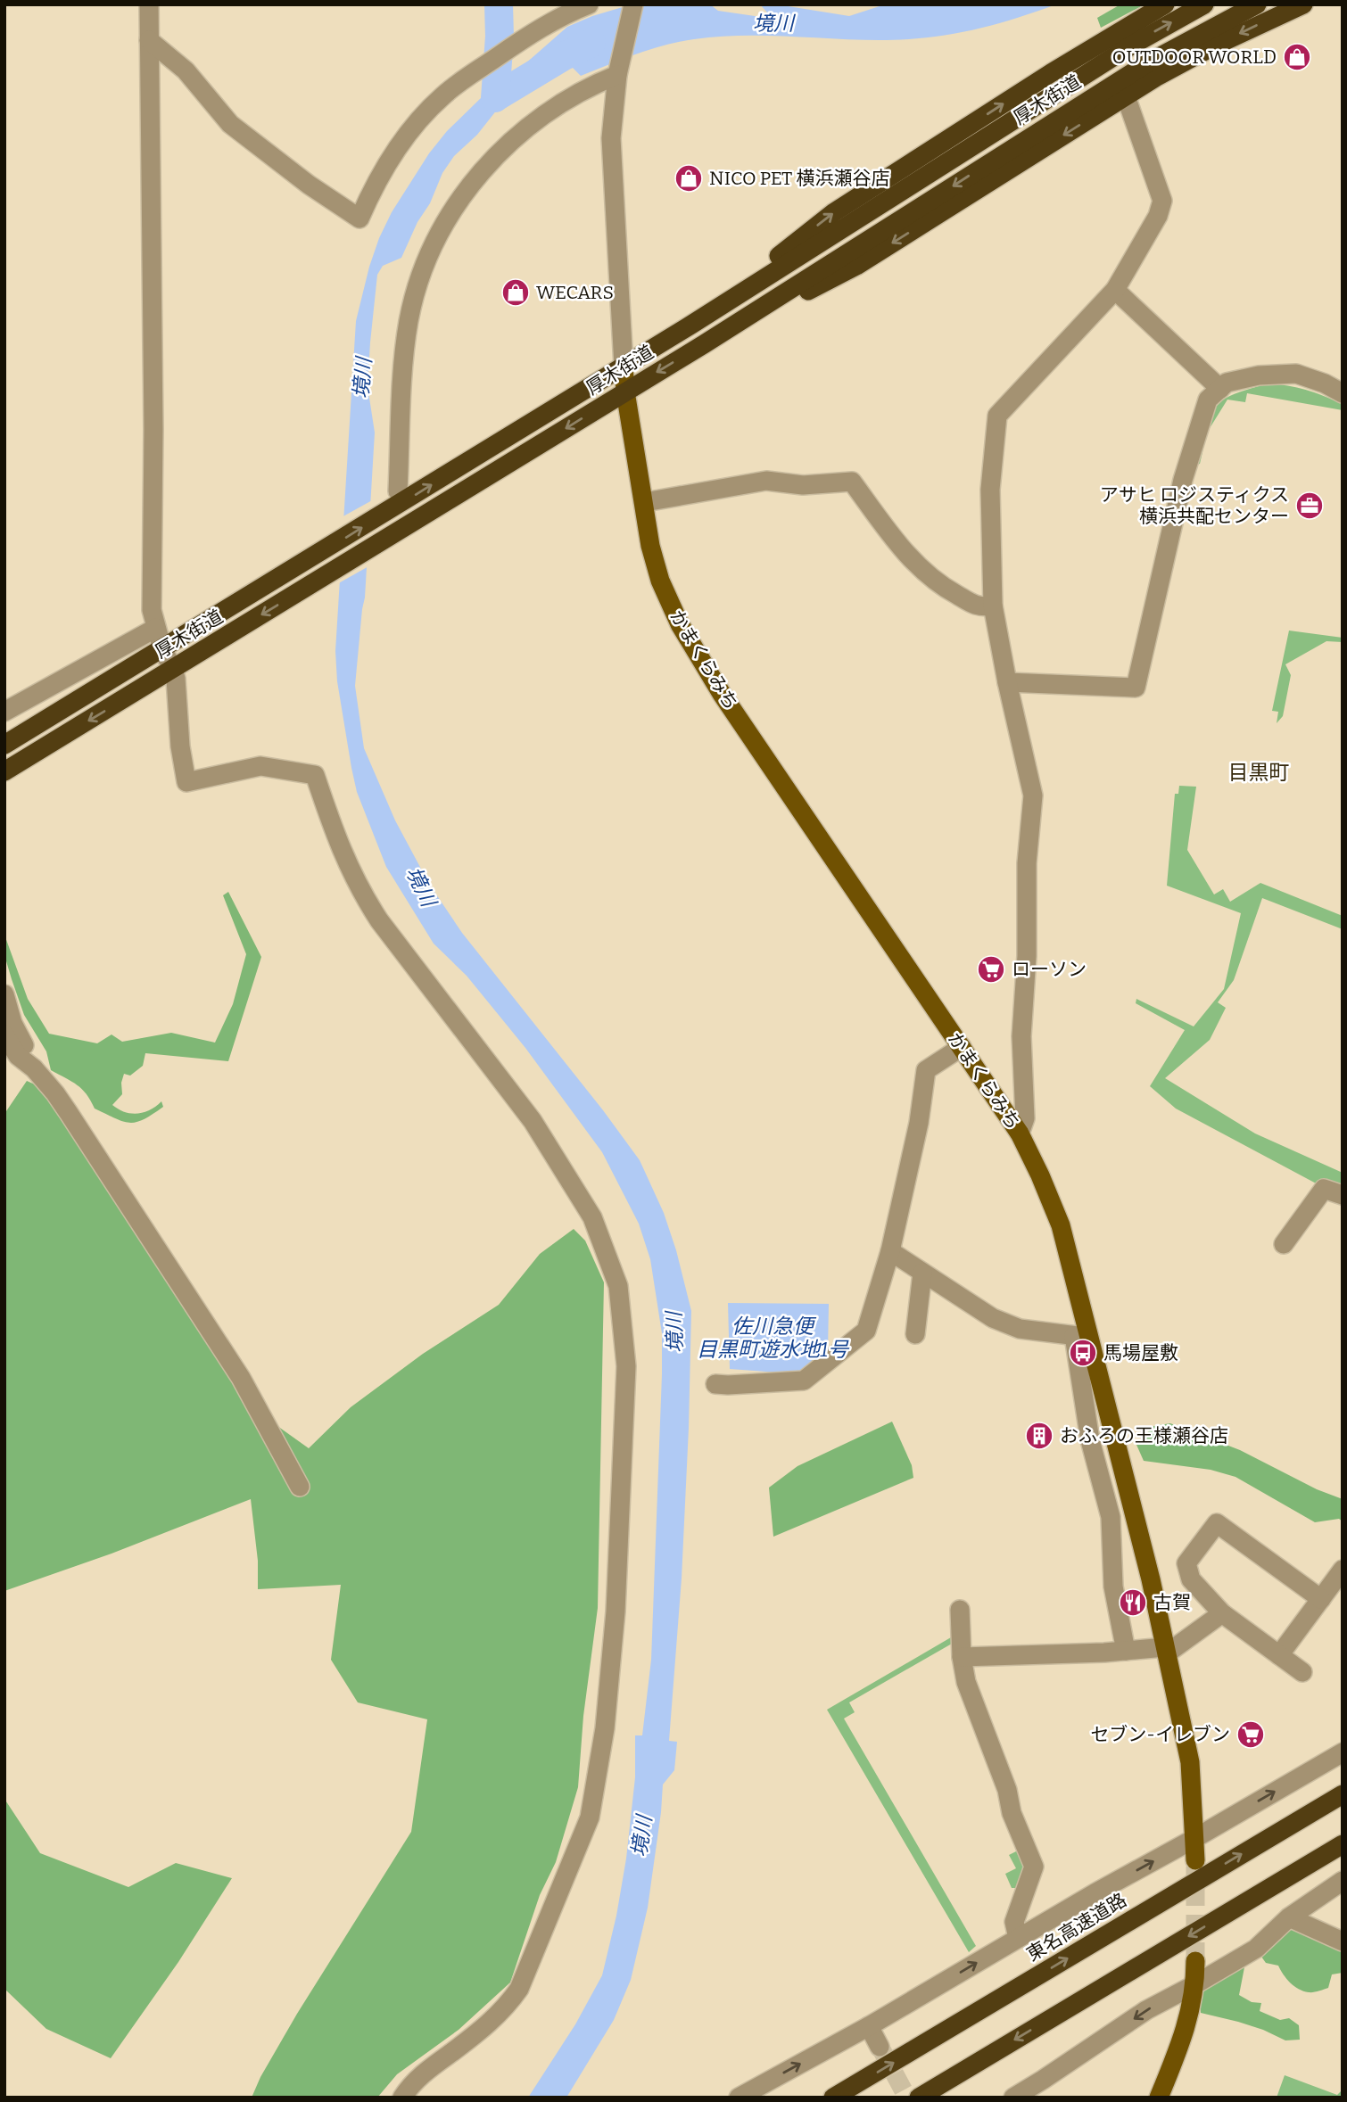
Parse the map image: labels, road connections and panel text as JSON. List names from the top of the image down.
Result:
{
  "streets": {
    "highway": ["厚木街道", "東名高速道路"],
    "main road": ["かまくらみち"]
  },
  "crossings": [
    ["厚木街道", "かまくらみち"]
  ],
  "districts": ["目黒町"],
  "water": ["境川", "佐川急便 目黒町遊水地1号"],
  "places": {
    "shop": ["OUTDOOR WORLD", "NICO PET 横浜瀬谷店", "WECARS"],
    "office": ["アサヒ ロジスティクス 横浜共配センター"],
    "supermarket": ["ローソン", "セブン-イレブン"],
    "bus stop": ["馬場屋敷"],
    "building": ["おふろの王様瀬谷店"],
    "restaurant": ["古賀"]
  }
}
